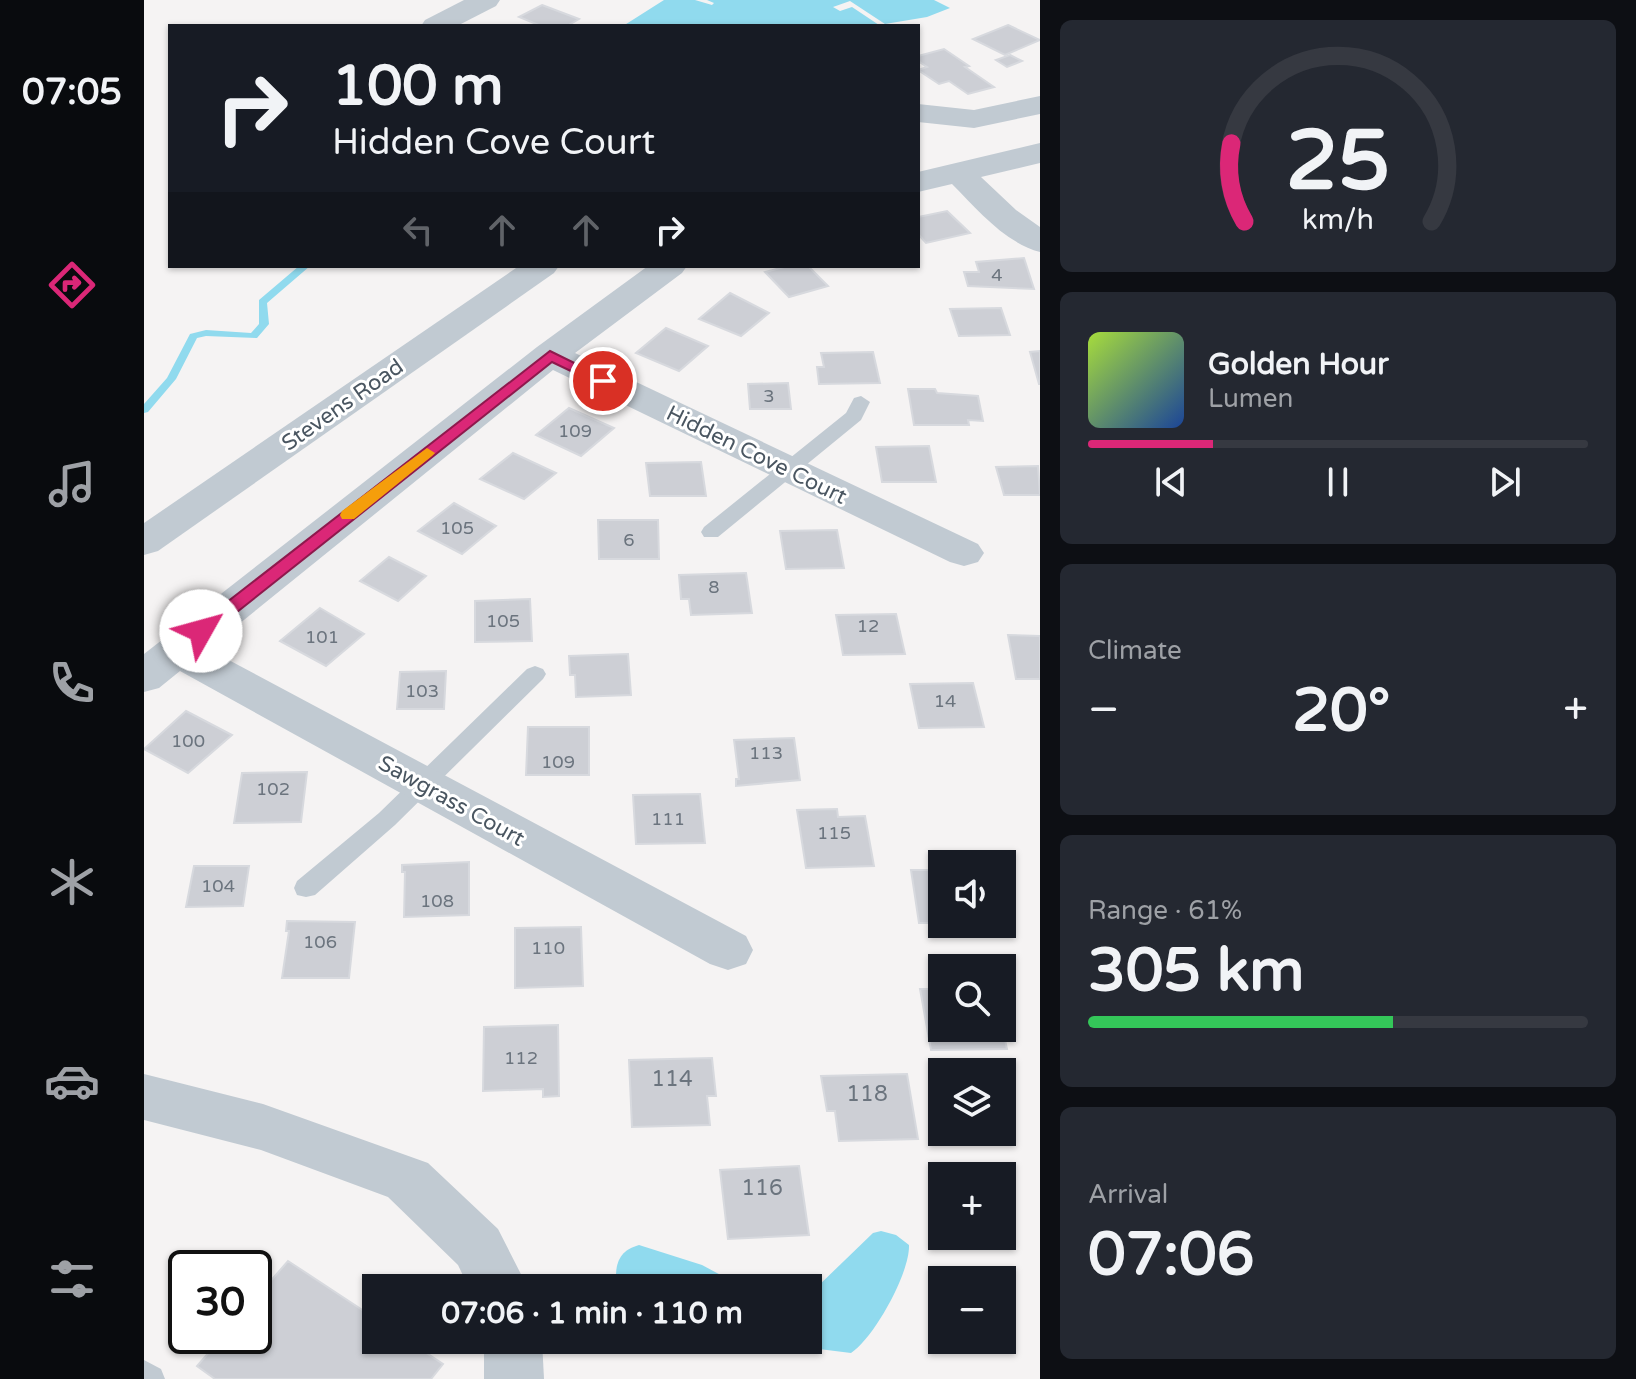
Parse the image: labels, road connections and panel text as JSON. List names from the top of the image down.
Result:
{
  "streets": {
    "street": ["Stevens Road", "Hidden Cove Court", "Sawgrass Court"]
  },
  "house_numbers": [
    "4",
    "3",
    "109",
    "105",
    "6",
    "8",
    "105",
    "12",
    "101",
    "103",
    "14",
    "100",
    "113",
    "109",
    "102",
    "111",
    "115",
    "104",
    "108",
    "106",
    "110",
    "112",
    "114",
    "118",
    "116"
  ],
  "page": {
    "tabs": "07:05",
    "turn": ["100 m", "Hidden Cove Court"],
    "song": ["Golden Hour", "Lumen"],
    "tile": [
      "Climate",
      ["Range · 61%", "305 km"],
      ["Arrival", "07:06"]
    ],
    "heat": ["−", "20°", "+"],
    "map_buttons": ["+", "−"],
    "limit": "30",
    "trip": "07:06 · 1 min · 110 m",
    "gauge": ["25", "km/h"]
  }
}
